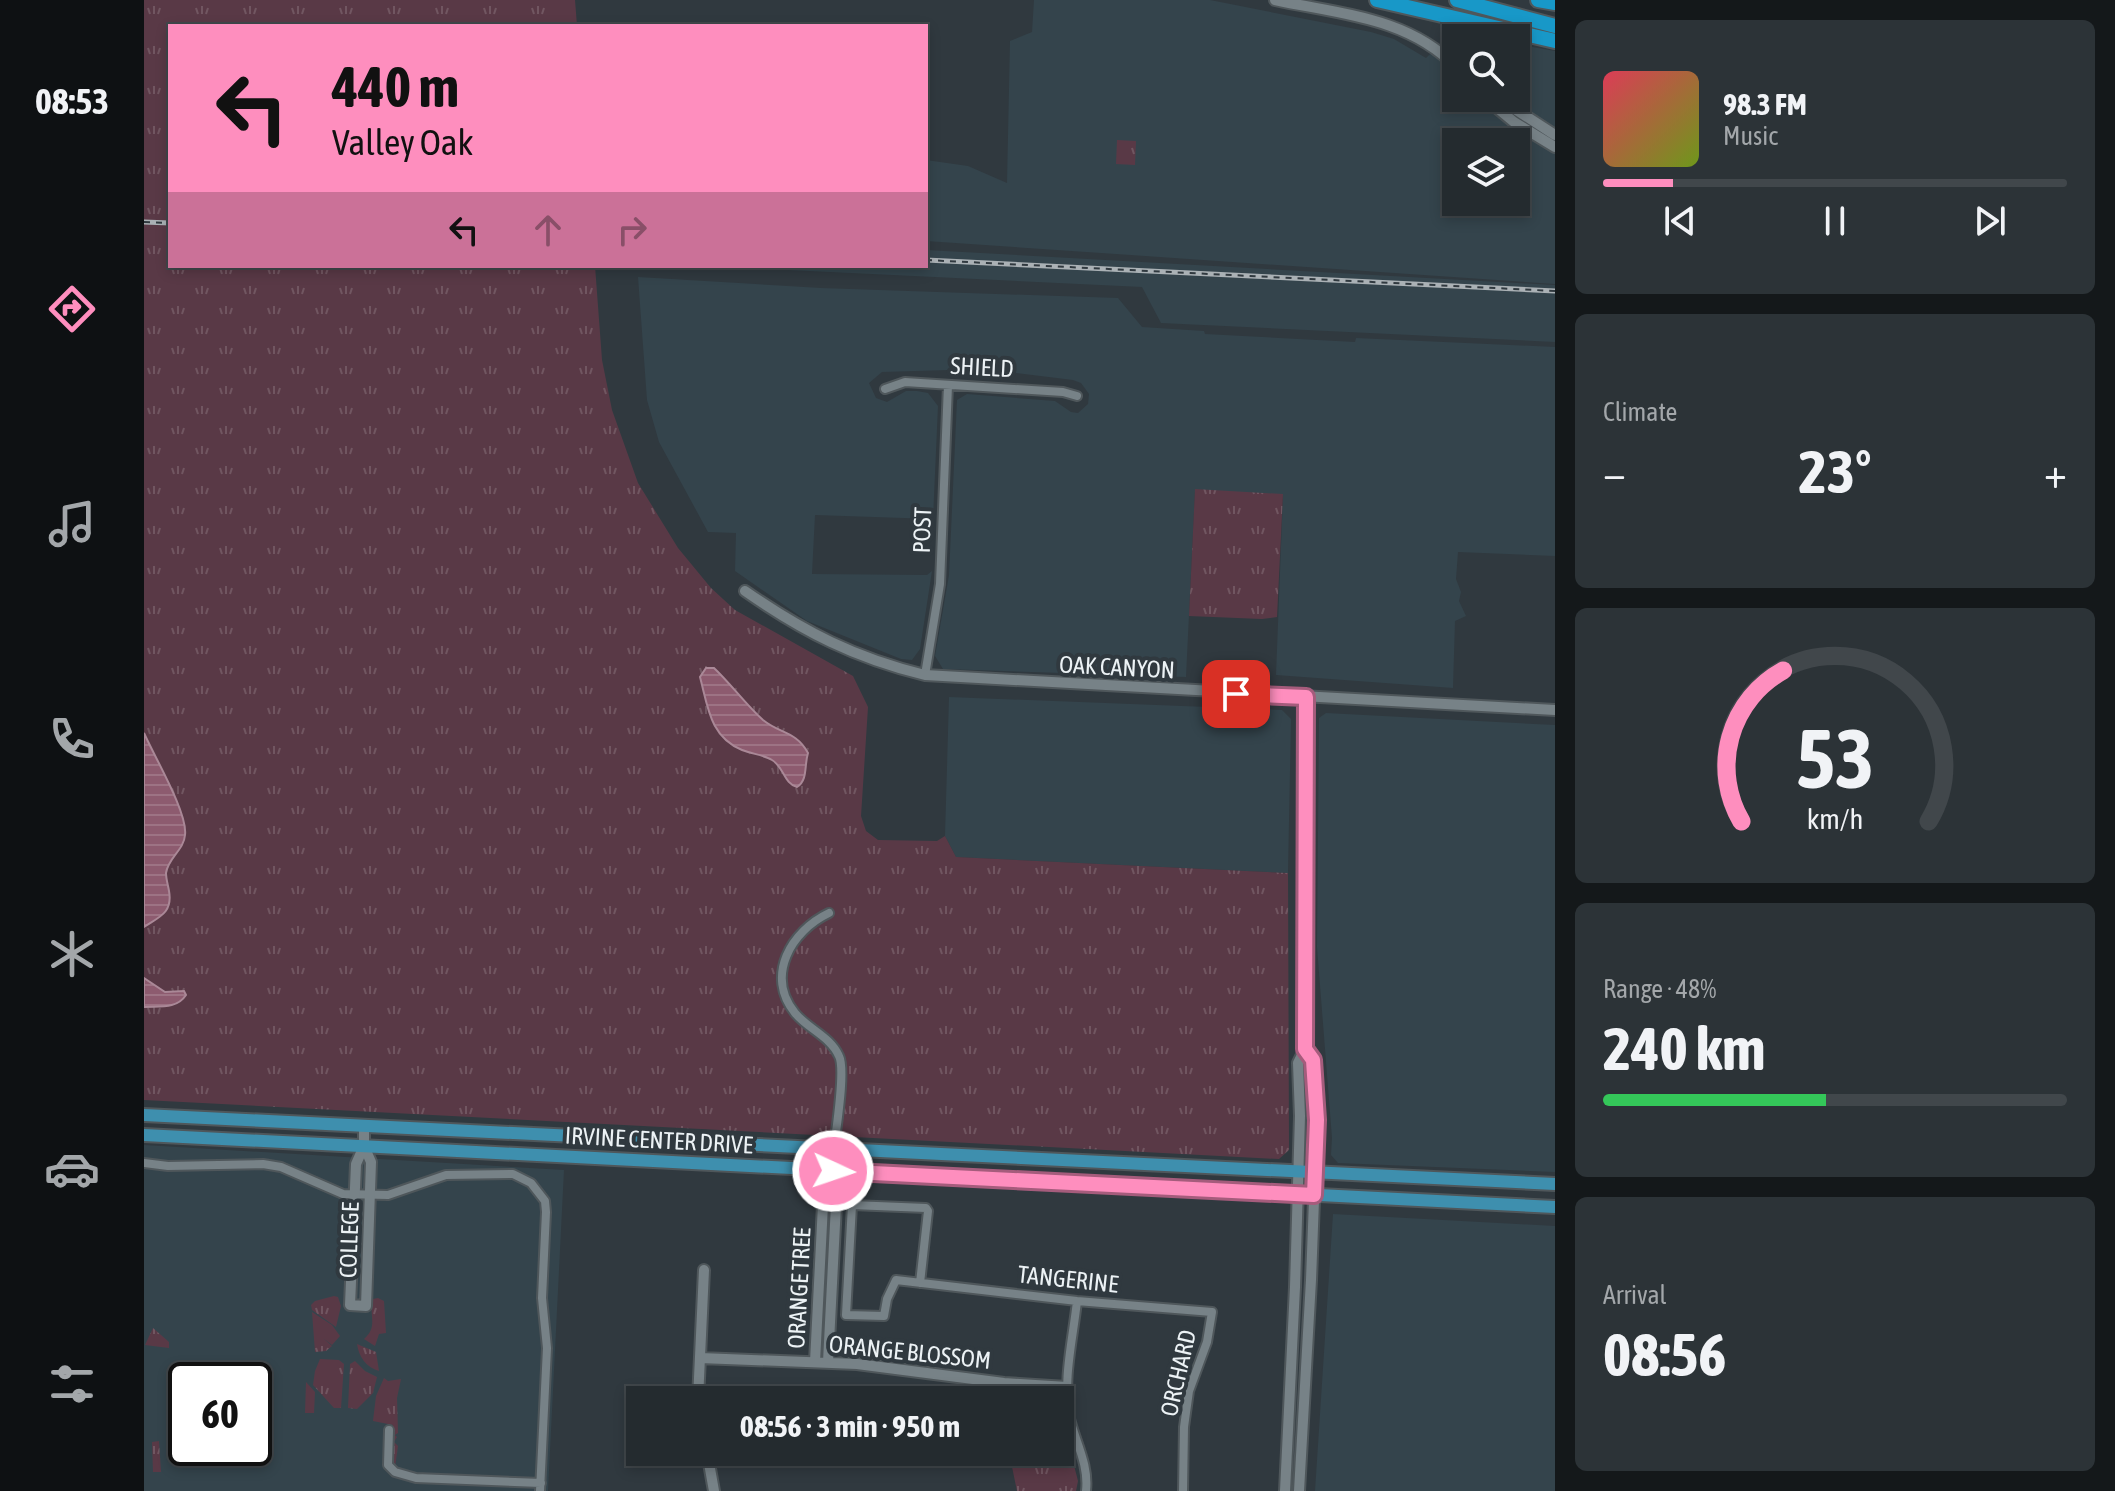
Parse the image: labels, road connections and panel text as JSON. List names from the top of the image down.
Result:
{
  "streets": {
    "main road": ["IRVINE CENTER DRIVE"],
    "street": [
      "SHIELD",
      "POST",
      "OAK CANYON",
      "COLLEGE",
      "TANGERINE",
      "ORANGE TREE",
      "ORANGE BLOSSOM",
      "ORCHARD"
    ]
  },
  "crossings": [
    ["SHIELD", "POST"],
    ["POST", "OAK CANYON"],
    ["IRVINE CENTER DRIVE", "COLLEGE"],
    ["IRVINE CENTER DRIVE", "ORANGE TREE"],
    ["TANGERINE", "ORCHARD"],
    ["ORANGE TREE", "ORANGE BLOSSOM"]
  ],
  "page": {
    "tabs": "08:53",
    "turn": ["440 m", "Valley Oak"],
    "song": ["98.3 FM", "Music"],
    "tile": [
      "Climate",
      ["Range · 48%", "240 km"],
      ["Arrival", "08:56"]
    ],
    "heat": ["−", "23°", "+"],
    "limit": "60",
    "trip": "08:56 · 3 min · 950 m",
    "gauge": ["53", "km/h"]
  }
}
